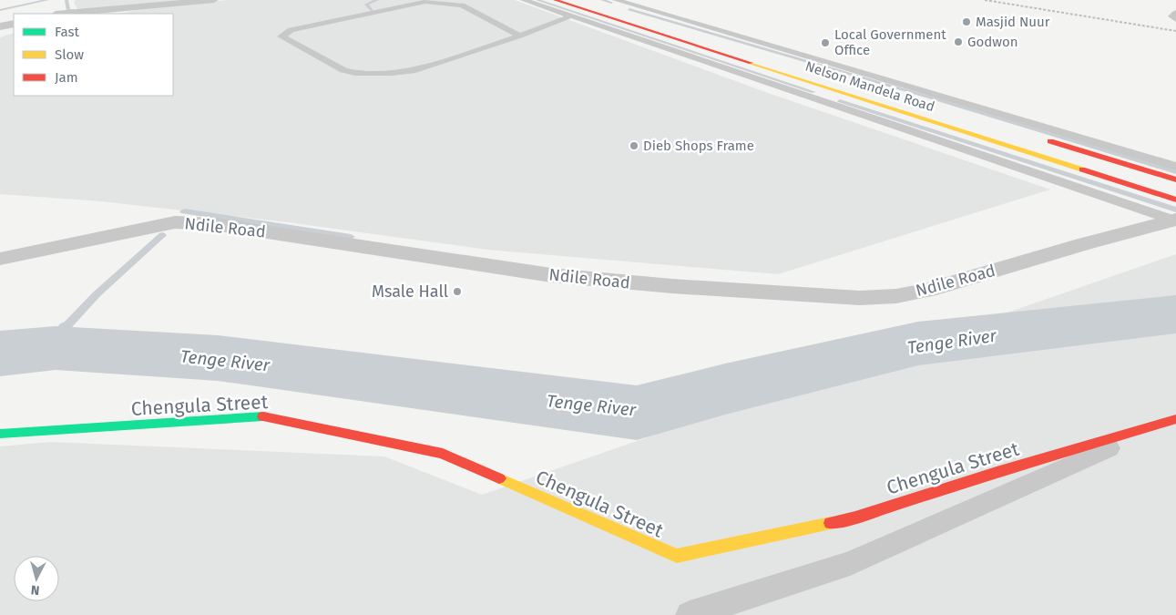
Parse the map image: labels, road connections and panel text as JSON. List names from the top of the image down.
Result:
{
  "streets": {
    "main road": ["Nelson Mandela Road", "Chengula Street"],
    "street": ["Ndile Road"]
  },
  "crossings": [
    ["Nelson Mandela Road", "Ndile Road"]
  ],
  "water": ["Tenge River"],
  "places": [
    "Masjid Nuur",
    "Godwon",
    "Local Government Office",
    "Dieb Shops Frame",
    "Msale Hall"
  ],
  "legend": ["Fast", "Slow", "Jam"],
  "north": "bottom"
}
